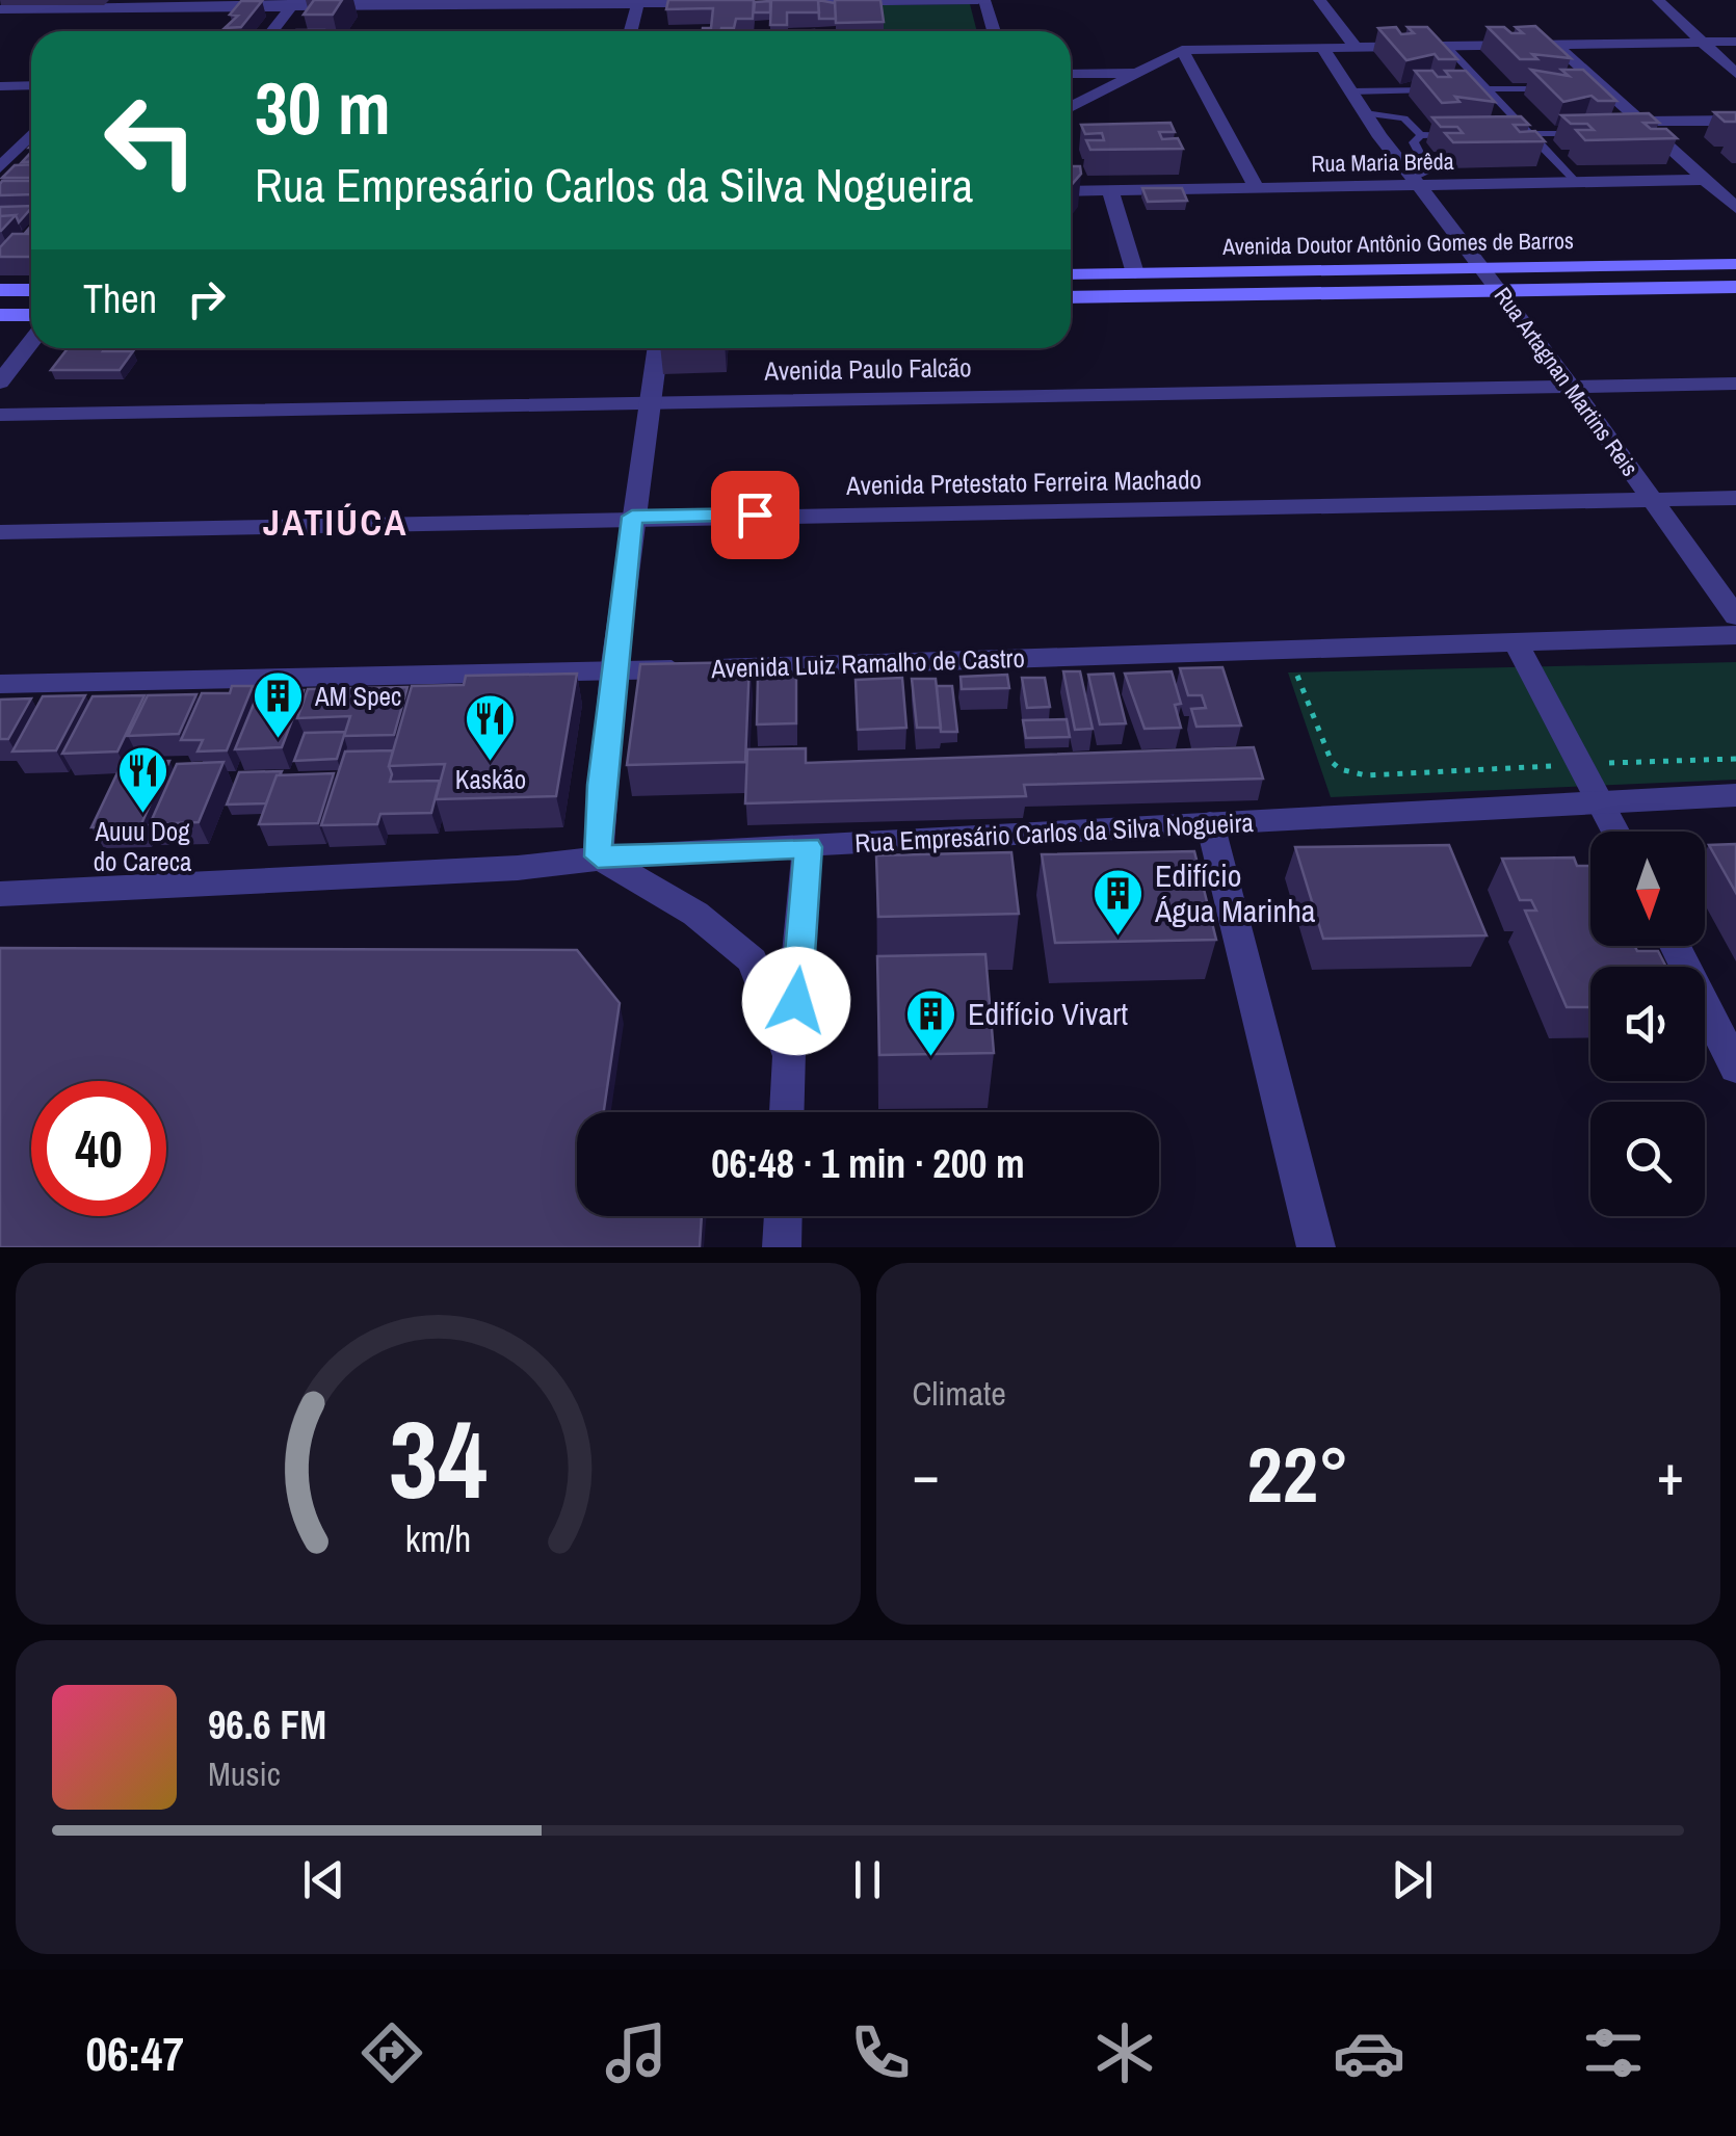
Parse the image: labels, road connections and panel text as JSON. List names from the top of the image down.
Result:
{
  "streets": {
    "main road": ["Avenida Doutor Antônio Gomes de Barros"],
    "street": [
      "Rua Maria Brêda",
      "Avenida Paulo Falcão",
      "Rua Artagnan Martins Reis",
      "Avenida Pretestato Ferreira Machado",
      "Avenida Luiz Ramalho de Castro",
      "Rua Empresário Carlos da Silva Nogueira"
    ]
  },
  "crossings": [
    ["Rua Maria Brêda", "Rua Artagnan Martins Reis"],
    ["Avenida Doutor Antônio Gomes de Barros", "Rua Artagnan Martins Reis"],
    ["Avenida Paulo Falcão", "Rua Artagnan Martins Reis"],
    ["Rua Artagnan Martins Reis", "Avenida Pretestato Ferreira Machado"]
  ],
  "districts": ["JATIÚCA"],
  "places": {
    "building": ["AM Spec", "Edifício Água Marinha", "Edifício Vivart"],
    "restaurant": ["Kaskão", "Auuu Dog do Careca"]
  },
  "north": "bottom",
  "page": {
    "turn": ["30 m", "Rua Empresário Carlos da Silva Nogueira"],
    "then": "Then",
    "limit": "40",
    "trip": "06:48 · 1 min · 200 m",
    "tile": "Climate",
    "heat": ["−", "22°", "+"],
    "song": ["96.6 FM", "Music"],
    "tabs": "06:47",
    "gauge": ["34", "km/h"]
  }
}
